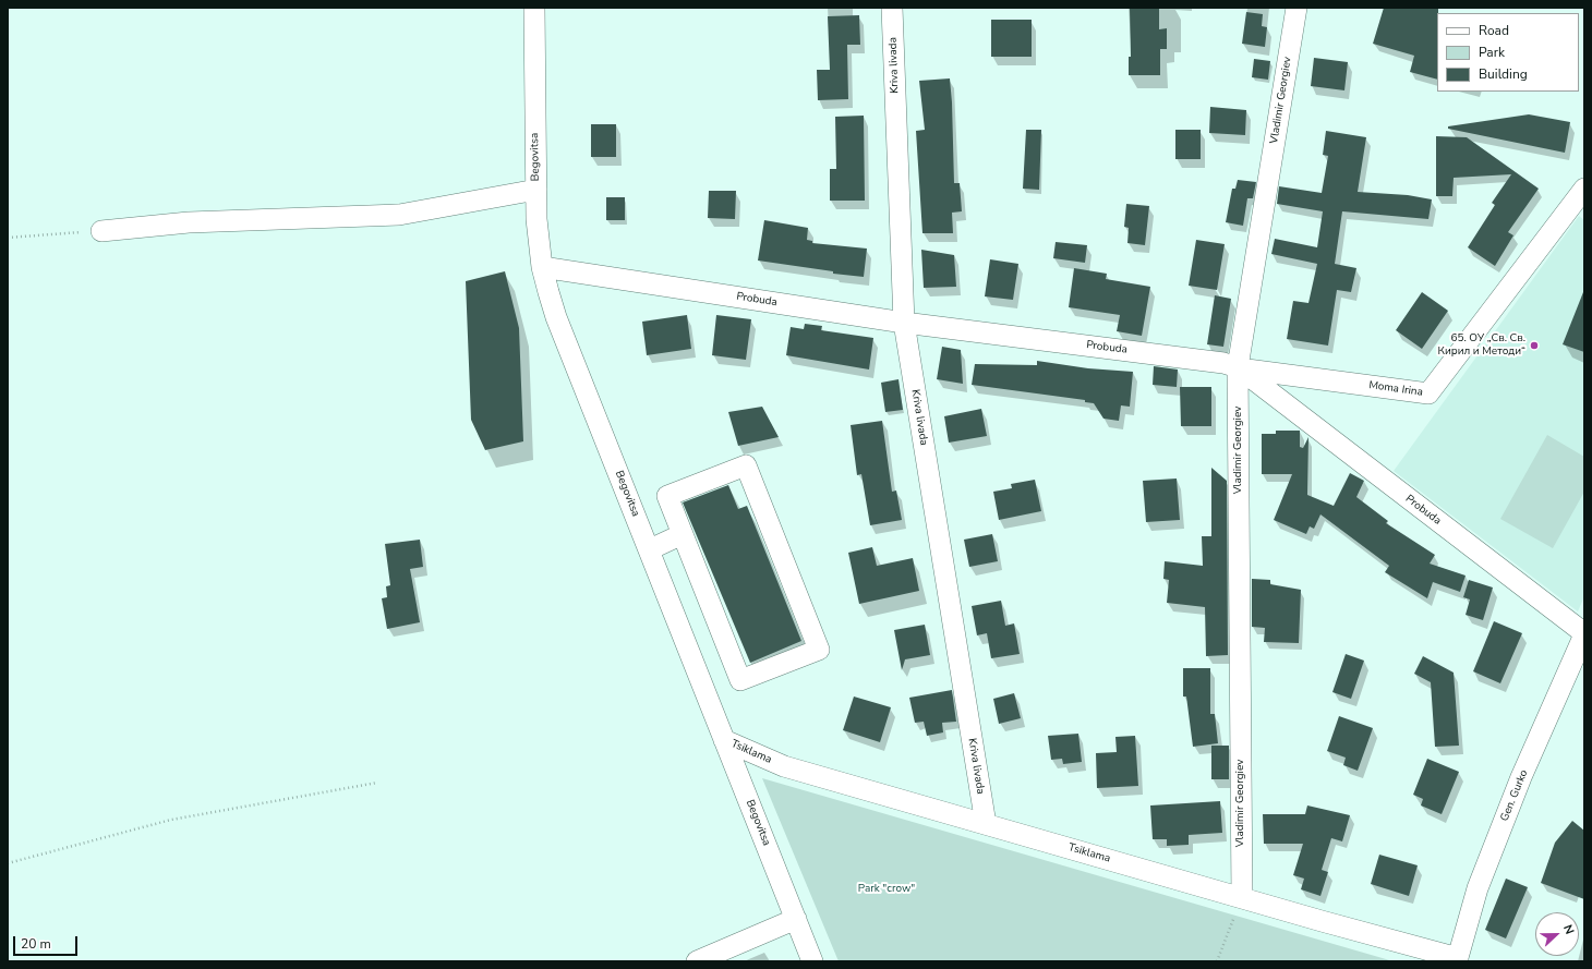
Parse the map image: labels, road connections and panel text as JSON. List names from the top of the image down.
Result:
{
  "streets": {
    "street": [
      "Kriva livada",
      "Vladimir Georgiev",
      "Begovitsa",
      "Probuda",
      "Moma Irina",
      "Tsiklama",
      "Gen. Gurko"
    ]
  },
  "crossings": [
    ["Kriva livada", "Probuda"],
    ["Kriva livada", "Tsiklama"],
    ["Vladimir Georgiev", "Probuda"],
    ["Vladimir Georgiev", "Moma Irina"],
    ["Vladimir Georgiev", "Tsiklama"],
    ["Begovitsa", "Probuda"],
    ["Begovitsa", "Tsiklama"],
    ["Probuda", "Moma Irina"],
    ["Probuda", "Gen. Gurko"],
    ["Tsiklama", "Gen. Gurko"]
  ],
  "parks": ["Park \"crow\""],
  "places": ["65. ОУ „Св. Св. Кирил и Методи“"],
  "legend": ["Road", "Park", "Building"],
  "scale_bar": "20 m",
  "north": "right"
}
